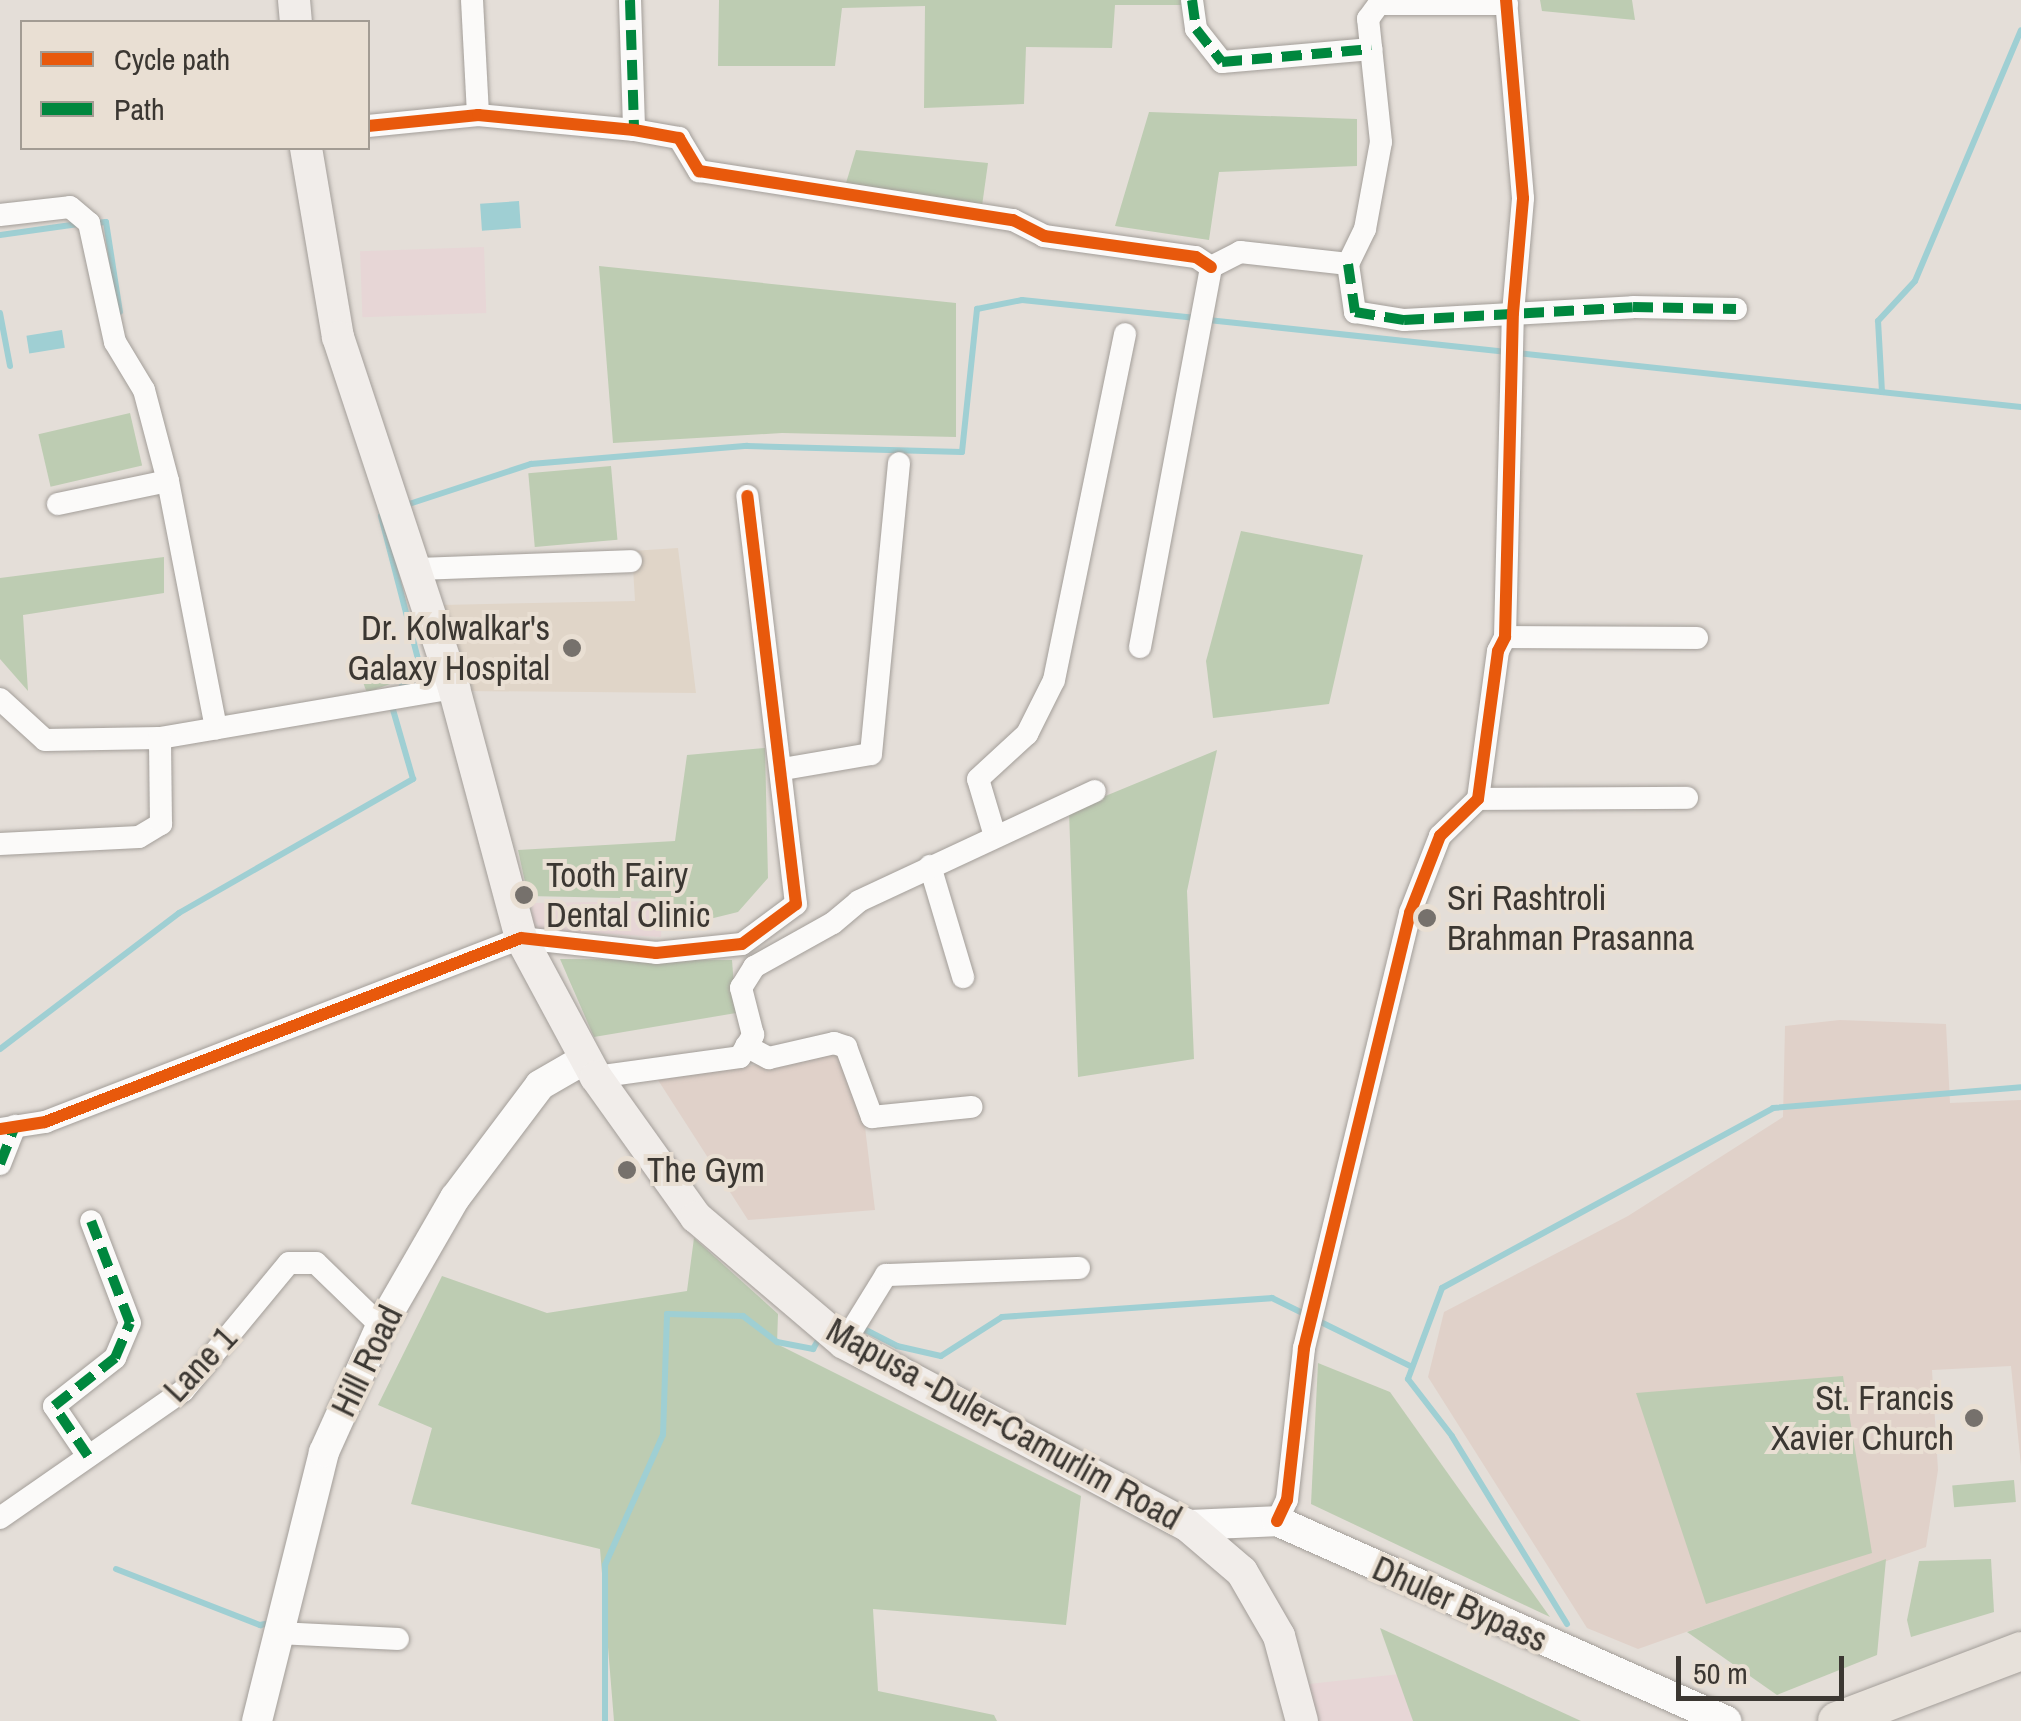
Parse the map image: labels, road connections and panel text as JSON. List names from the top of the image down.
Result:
{
  "streets": {
    "main road": ["Mapusa -Duler-Camurlim Road"],
    "street": ["Hill Road", "Lane 1", "Dhuler Bypass"]
  },
  "crossings": [
    ["Hill Road", "Lane 1"],
    ["Hill Road", "Mapusa -Duler-Camurlim Road"],
    ["Mapusa -Duler-Camurlim Road", "Dhuler Bypass"]
  ],
  "places": [
    "Dr. Kolwalkar's Galaxy Hospital",
    "Tooth Fairy Dental Clinic",
    "Sri Rashtroli Brahman Prasanna",
    "The Gym",
    "St. Francis Xavier Church"
  ],
  "legend": ["Cycle path", "Path"],
  "scale_bar": "50 m"
}
